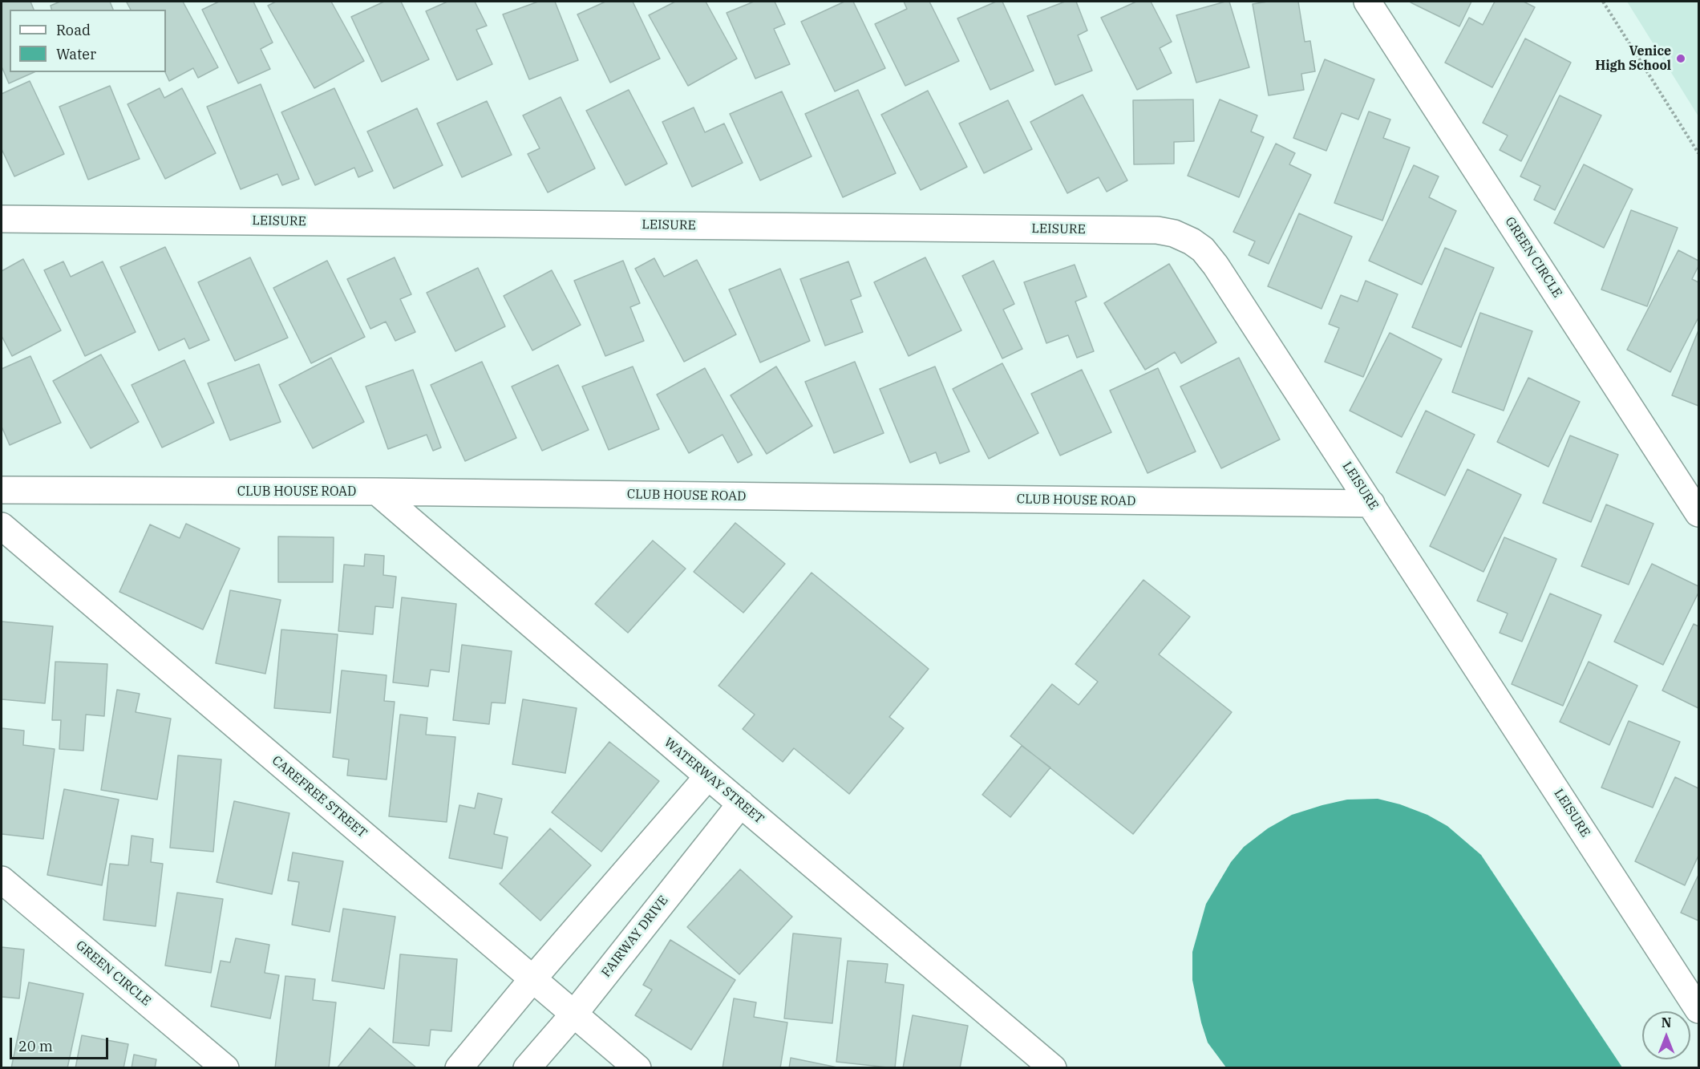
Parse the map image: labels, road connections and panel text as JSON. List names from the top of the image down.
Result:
{
  "streets": {
    "street": [
      "LEISURE",
      "GREEN CIRCLE",
      "CLUB HOUSE ROAD",
      "WATERWAY STREET",
      "CAREFREE STREET",
      "FAIRWAY DRIVE"
    ]
  },
  "crossings": [
    ["LEISURE", "CLUB HOUSE ROAD"],
    ["CLUB HOUSE ROAD", "WATERWAY STREET"],
    ["WATERWAY STREET", "FAIRWAY DRIVE"],
    ["CAREFREE STREET", "FAIRWAY DRIVE"]
  ],
  "places": ["Venice High School"],
  "legend": ["Road", "Water"],
  "scale_bar": "20 m",
  "north": "top"
}
